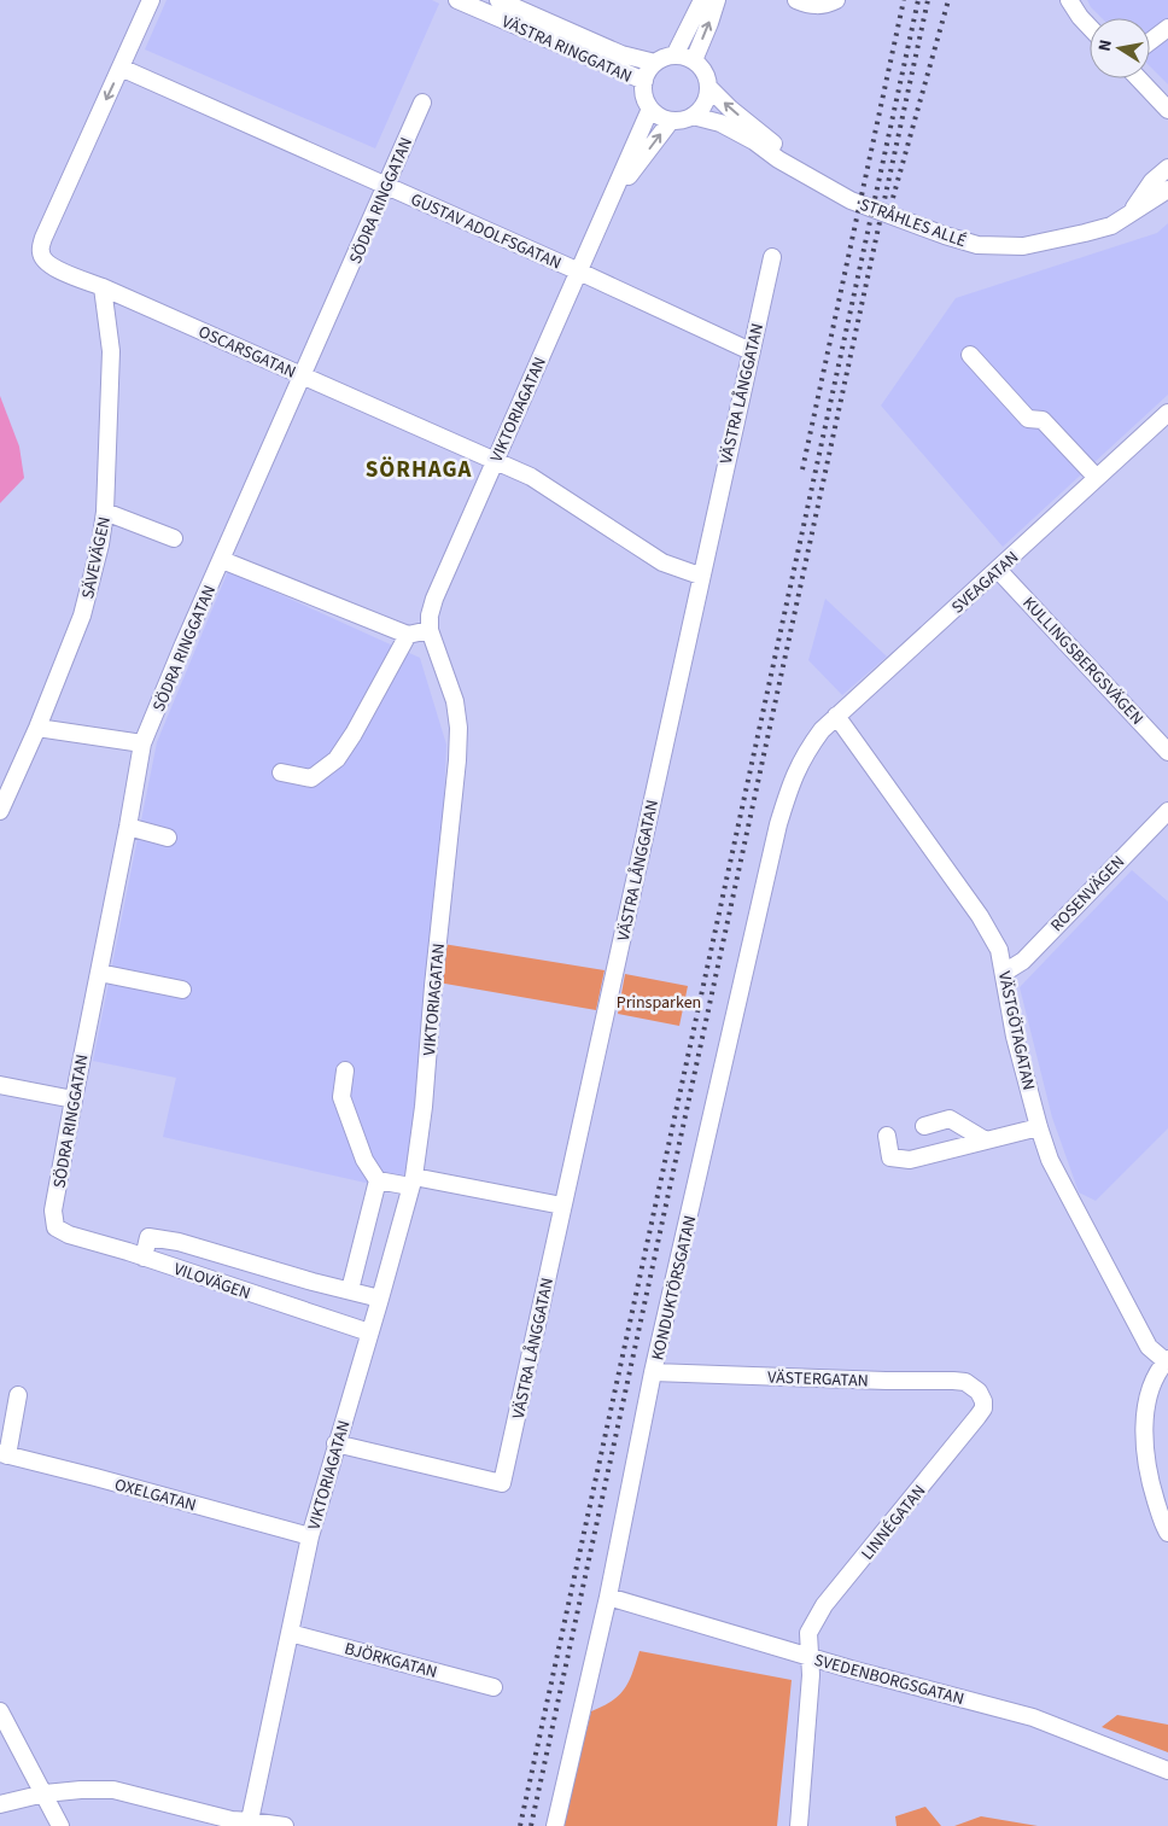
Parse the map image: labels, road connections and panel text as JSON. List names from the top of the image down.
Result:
{
  "streets": {
    "street": [
      "VÄSTRA RINGGATAN",
      "SÖDRA RINGGATAN",
      "STRÅHLES ALLÉ",
      "GUSTAV ADOLFSGATAN",
      "OSCARSGATAN",
      "VÄSTRA LÅNGGATAN",
      "VIKTORIAGATAN",
      "SÄVEVÄGEN",
      "SVEAGATAN",
      "KULLINGSBERGSVÄGEN",
      "ROSENVÄGEN",
      "VÄSTGÖTAGATAN",
      "VILOVÄGEN",
      "KONDUKTÖRSGATAN",
      "VÄSTERGATAN",
      "OXELGATAN",
      "LINNÉGATAN",
      "BJÖRKGATAN",
      "SVEDENBORGSGATAN"
    ]
  },
  "crossings": [
    ["VÄSTRA RINGGATAN", "STRÅHLES ALLÉ"],
    ["VÄSTRA RINGGATAN", "VIKTORIAGATAN"],
    ["SÖDRA RINGGATAN", "GUSTAV ADOLFSGATAN"],
    ["SÖDRA RINGGATAN", "OSCARSGATAN"],
    ["SÖDRA RINGGATAN", "VILOVÄGEN"],
    ["STRÅHLES ALLÉ", "VIKTORIAGATAN"],
    ["GUSTAV ADOLFSGATAN", "OSCARSGATAN"],
    ["GUSTAV ADOLFSGATAN", "VÄSTRA LÅNGGATAN"],
    ["GUSTAV ADOLFSGATAN", "VIKTORIAGATAN"],
    ["OSCARSGATAN", "VÄSTRA LÅNGGATAN"],
    ["OSCARSGATAN", "VIKTORIAGATAN"],
    ["OSCARSGATAN", "SÄVEVÄGEN"],
    ["VÄSTRA LÅNGGATAN", "VIKTORIAGATAN"],
    ["VIKTORIAGATAN", "VILOVÄGEN"],
    ["VIKTORIAGATAN", "OXELGATAN"],
    ["VIKTORIAGATAN", "BJÖRKGATAN"],
    ["SVEAGATAN", "KULLINGSBERGSVÄGEN"],
    ["SVEAGATAN", "VÄSTGÖTAGATAN"],
    ["SVEAGATAN", "KONDUKTÖRSGATAN"],
    ["ROSENVÄGEN", "VÄSTGÖTAGATAN"],
    ["KONDUKTÖRSGATAN", "VÄSTERGATAN"],
    ["KONDUKTÖRSGATAN", "SVEDENBORGSGATAN"],
    ["VÄSTERGATAN", "LINNÉGATAN"],
    ["LINNÉGATAN", "SVEDENBORGSGATAN"]
  ],
  "districts": ["SÖRHAGA"],
  "parks": ["Prinsparken"],
  "north": "left"
}
